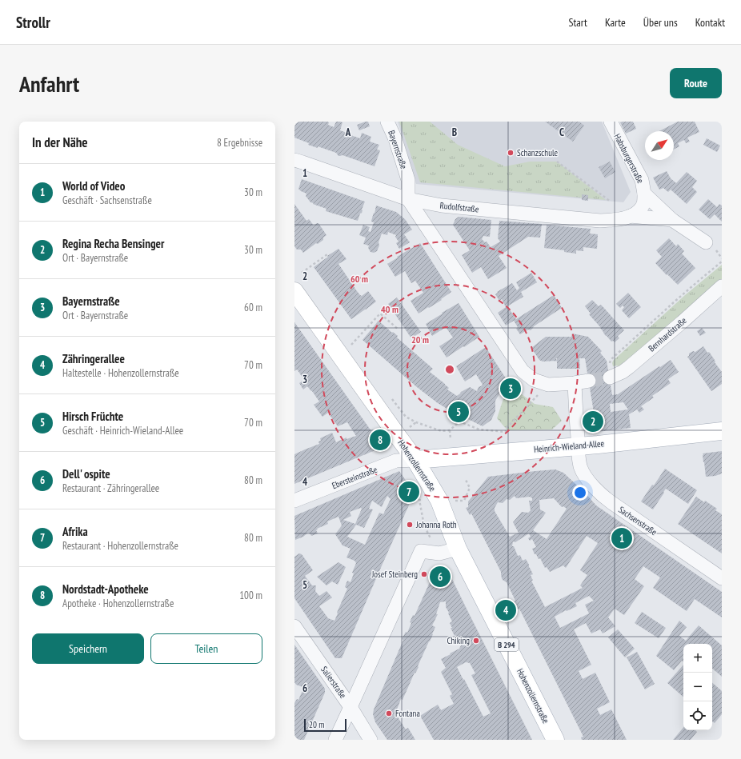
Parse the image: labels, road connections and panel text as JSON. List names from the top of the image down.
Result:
{
  "streets": {
    "main road": ["Heinrich-Wieland-Allee", "Hohenzollernstraße", "B 294"],
    "street": [
      "Bayernstraße",
      "Habsburgerstraße",
      "Rudolfstraße",
      "Bernhardstraße",
      "Ebersteinstraße",
      "Sachsenstraße",
      "Salierstraße"
    ]
  },
  "crossings": [
    ["Bayernstraße", "Rudolfstraße"],
    ["Habsburgerstraße", "Rudolfstraße"],
    ["Heinrich-Wieland-Allee", "Hohenzollernstraße"],
    ["Heinrich-Wieland-Allee", "Ebersteinstraße"],
    ["Heinrich-Wieland-Allee", "Sachsenstraße"],
    ["Hohenzollernstraße", "Ebersteinstraße"]
  ],
  "places": [
    "Schanzschule",
    "Johanna Roth",
    "Josef Steinberg",
    "Chiking",
    "Fontana"
  ],
  "scale_bar": "20 m",
  "north": "top right",
  "page": {
    "header": "Strollr",
    "nav": [
      "Start",
      "Karte",
      "Über uns",
      "Kontakt"
    ],
    "buttons": [
      "Route",
      ["Speichern", "Teilen"]
    ],
    "title": "Anfahrt",
    "heading": ["In der Nähe", "8 Ergebnisse"],
    "list": [
      {
        "mark": "1",
        "name": "World of Video",
        "note": "Geschäft · Sachsenstraße",
        "value": "30 m"
      },
      {
        "mark": "2",
        "name": "Regina Recha Bensinger",
        "note": "Ort · Bayernstraße",
        "value": "30 m"
      },
      {
        "mark": "3",
        "name": "Bayernstraße",
        "note": "Ort · Bayernstraße",
        "value": "60 m"
      },
      {
        "mark": "4",
        "name": "Zähringerallee",
        "note": "Haltestelle · Hohenzollernstraße",
        "value": "70 m"
      },
      {
        "mark": "5",
        "name": "Hirsch Früchte",
        "note": "Geschäft · Heinrich-Wieland-Allee",
        "value": "70 m"
      },
      {
        "mark": "6",
        "name": "Dell' ospite",
        "note": "Restaurant · Zähringerallee",
        "value": "80 m"
      },
      {
        "mark": "7",
        "name": "Afrika",
        "note": "Restaurant · Hohenzollernstraße",
        "value": "80 m"
      },
      {
        "mark": "8",
        "name": "Nordstadt-Apotheke",
        "note": "Apotheke · Hohenzollernstraße",
        "value": "100 m"
      }
    ],
    "pins": [
      "3",
      "5",
      "2",
      "8",
      "7",
      "1",
      "6",
      "4"
    ],
    "map_buttons": ["+", "−"],
    "scale": "20 m"
  },
  "grid": {
    "columns": ["A", "B", "C"],
    "rows": [
      "1",
      "2",
      "3",
      "4",
      "5",
      "6"
    ]
  },
  "rings": ["60 m", "40 m", "20 m"]
}
